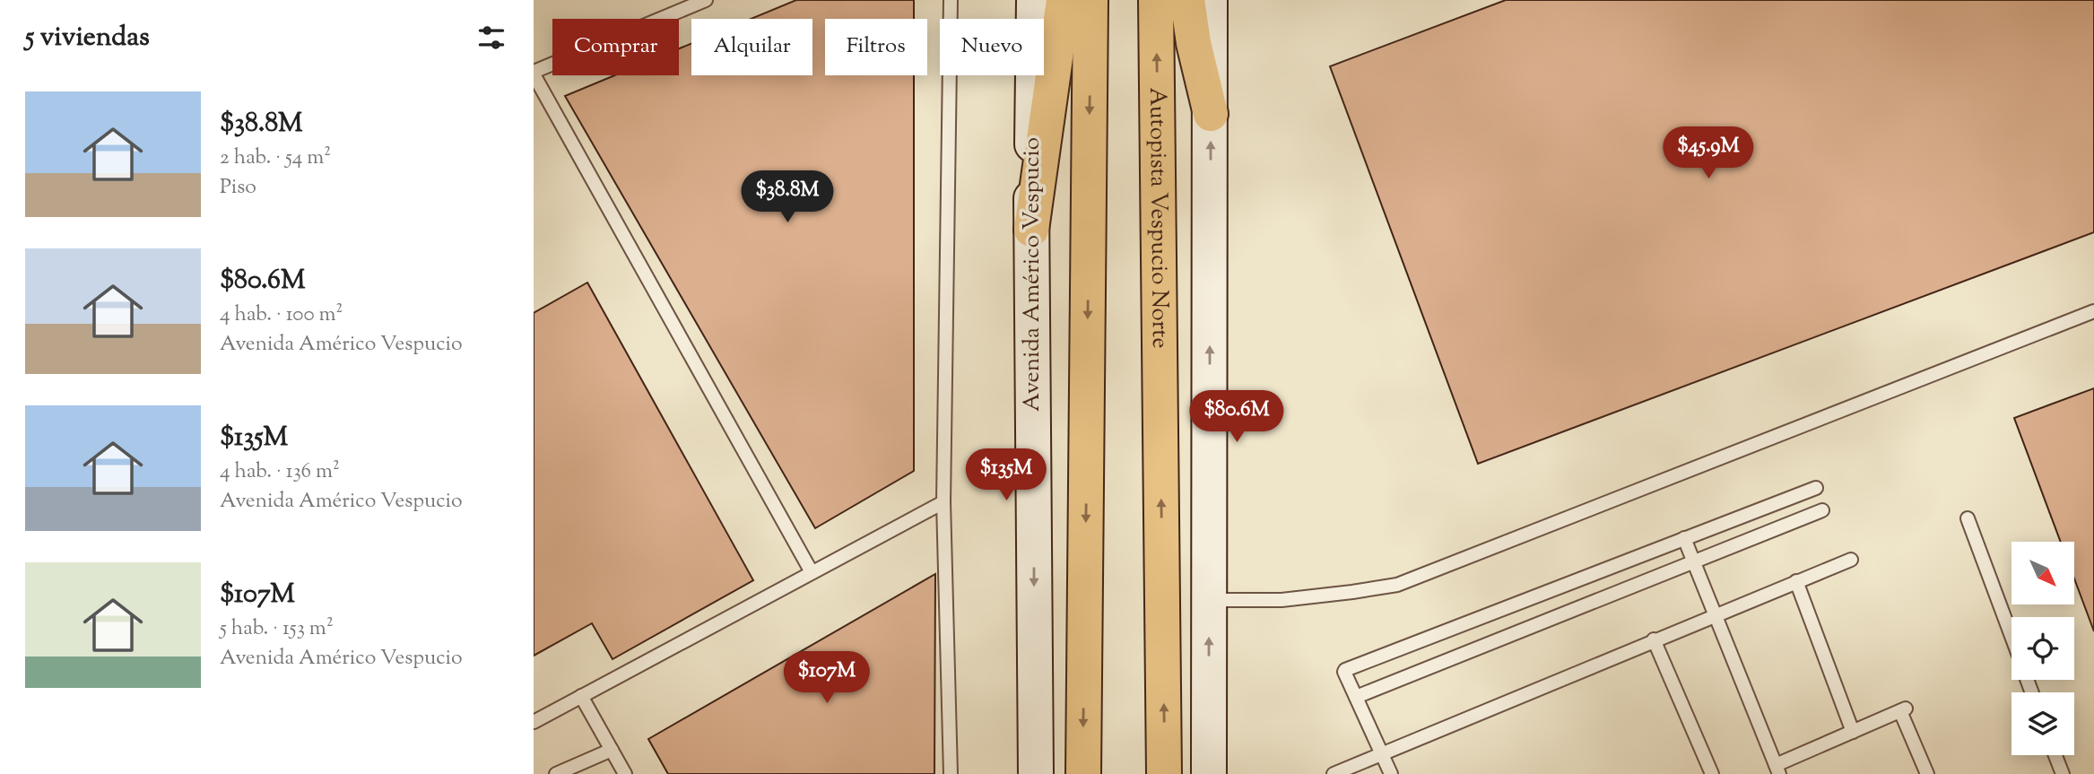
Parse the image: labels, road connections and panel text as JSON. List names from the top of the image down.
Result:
{
  "streets": {
    "highway": ["Autopista Vespucio Norte"],
    "main road": ["Avenida Américo Vespucio"]
  },
  "north": "bottom right",
  "page": {
    "heading": "5 viviendas",
    "chip": [
      "Comprar",
      "Alquilar",
      "Filtros",
      "Nuevo"
    ],
    "list": [
      {
        "name": "$38.8M",
        "note": "2 hab. · 54 m² · Piso"
      },
      {
        "name": "$80.6M",
        "note": "4 hab. · 100 m² · Avenida Américo Vespucio"
      },
      {
        "name": "$135M",
        "note": "4 hab. · 136 m² · Avenida Américo Vespucio"
      },
      {
        "name": "$107M",
        "note": "5 hab. · 153 m² · Avenida Américo Vespucio"
      }
    ],
    "price": [
      "$45.9M",
      "$38.8M",
      "$80.6M",
      "$135M",
      "$107M"
    ]
  }
}
